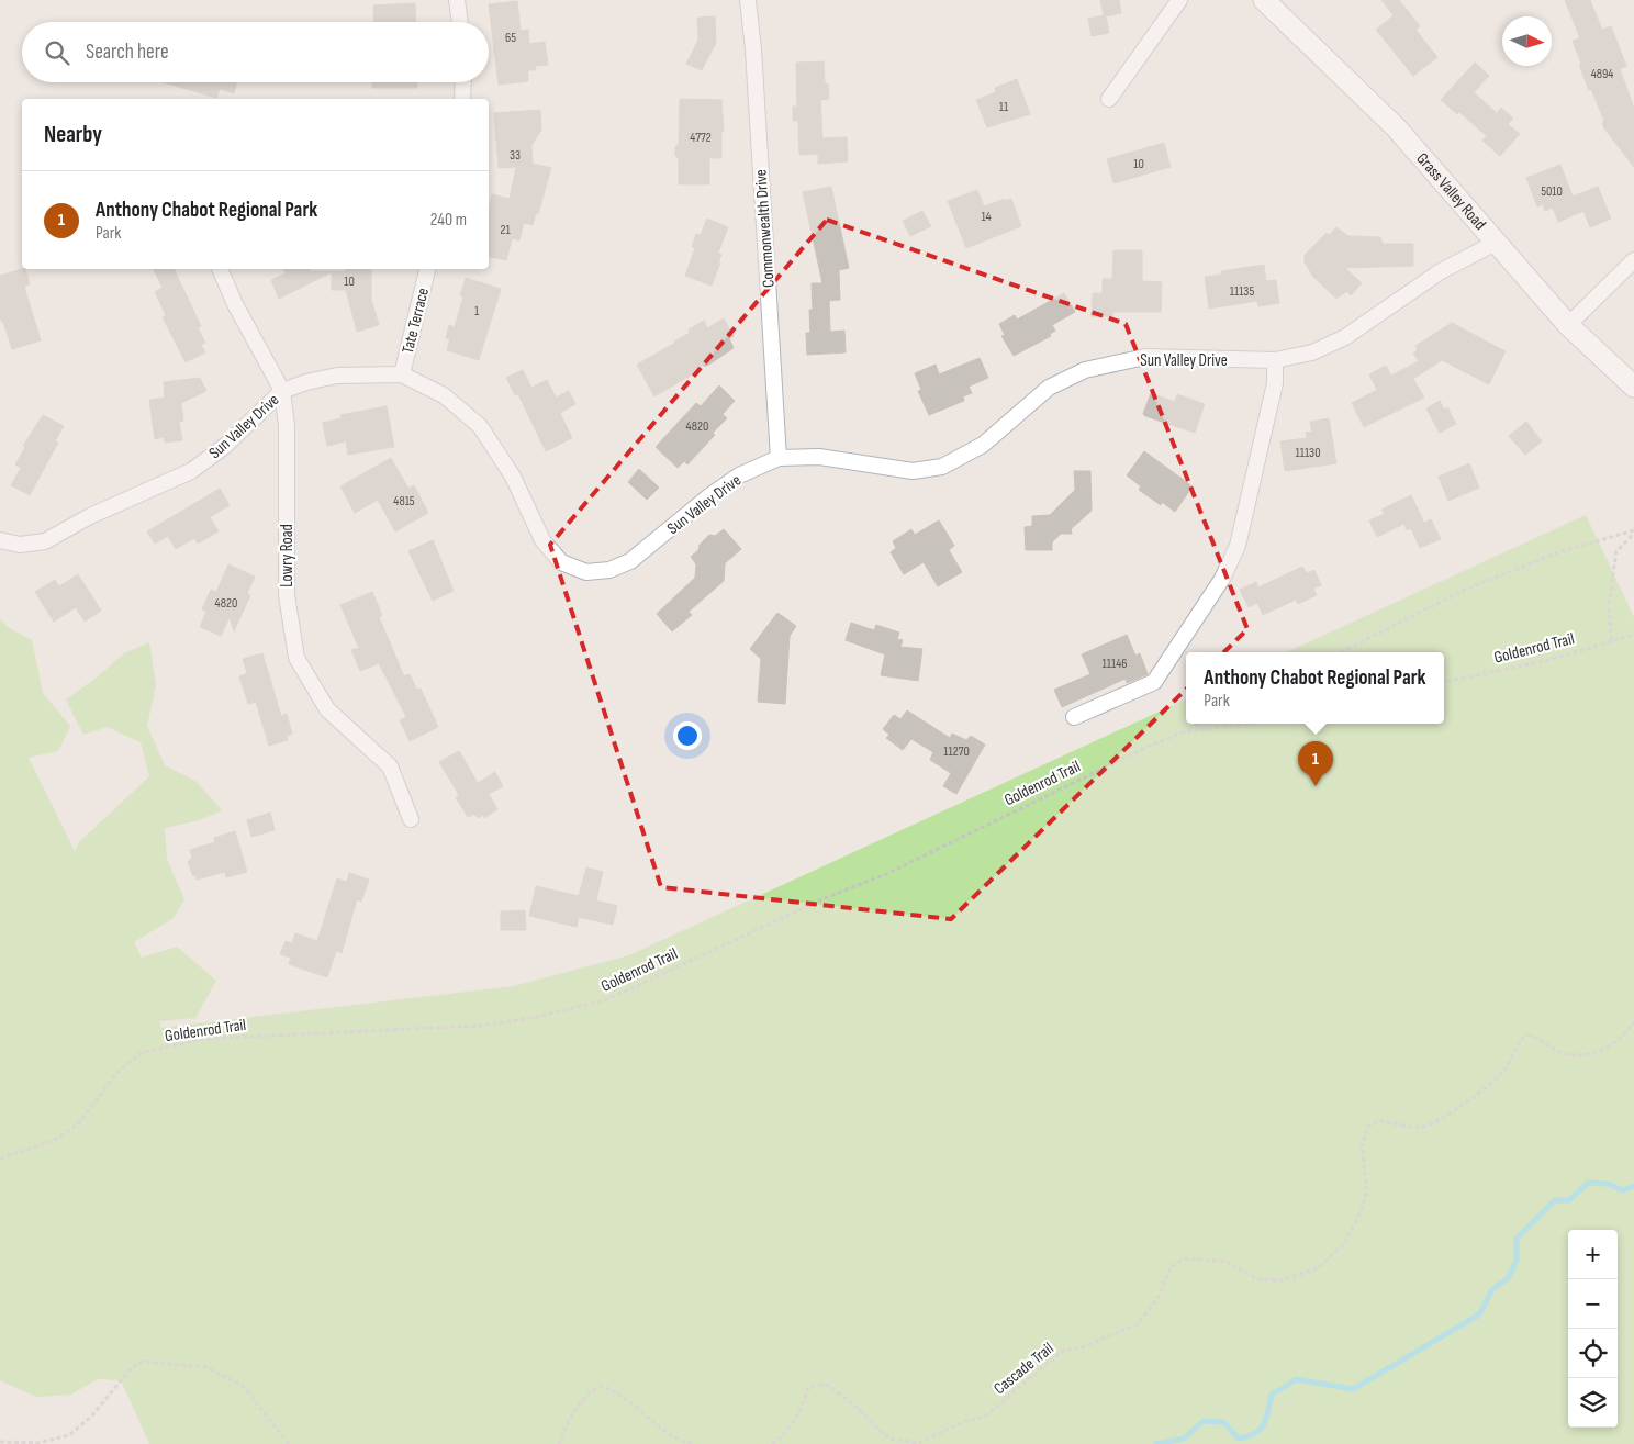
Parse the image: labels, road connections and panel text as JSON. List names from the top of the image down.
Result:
{
  "streets": {
    "main road": ["Grass Valley Road"],
    "street": [
      "Commonwealth Drive",
      "Tate Terrace",
      "Sun Valley Drive",
      "Lowry Road"
    ],
    "path": ["Goldenrod Trail", "Cascade Trail"]
  },
  "crossings": [
    ["Grass Valley Road", "Sun Valley Drive"],
    ["Commonwealth Drive", "Sun Valley Drive"],
    ["Tate Terrace", "Sun Valley Drive"],
    ["Sun Valley Drive", "Lowry Road"]
  ],
  "house_numbers": [
    "65",
    "4894",
    "11",
    "4772",
    "33",
    "10",
    "5010",
    "14",
    "21",
    "10",
    "11135",
    "1",
    "4820",
    "11130",
    "4815",
    "4820",
    "11146",
    "11270"
  ],
  "north": "right",
  "page": {
    "search": "Search here",
    "heading": "Nearby",
    "list": [
      {
        "mark": "1",
        "name": "Anthony Chabot Regional Park",
        "note": "Park",
        "value": "240 m"
      }
    ],
    "popup": ["Anthony Chabot Regional Park", "Park"],
    "pins": "1",
    "map_buttons": ["+", "−"]
  }
}
